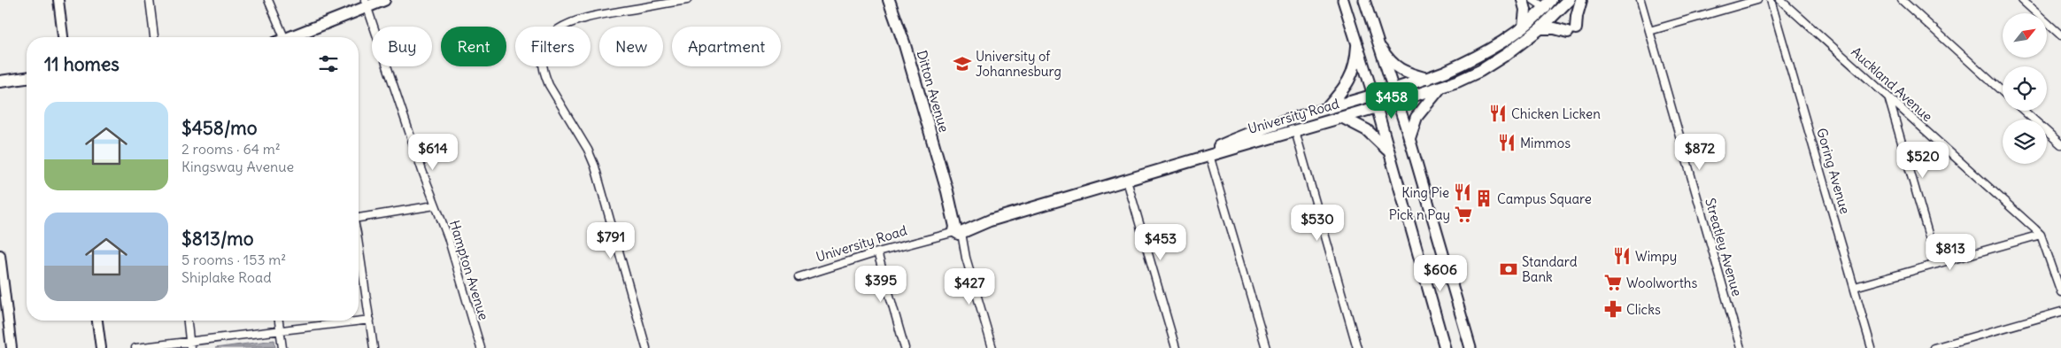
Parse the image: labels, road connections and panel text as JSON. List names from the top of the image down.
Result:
{
  "streets": {
    "main road": ["Ditton Avenue", "University Road"],
    "street": [
      "Auckland Avenue",
      "Goring Avenue",
      "Streatley Avenue",
      "Hampton Avenue"
    ]
  },
  "crossings": [
    ["Ditton Avenue", "University Road"]
  ],
  "places": {
    "school or university": ["University of Johannesburg"],
    "restaurant": [
      "Chicken Licken",
      "Mimmos",
      "King Pie",
      "Wimpy"
    ],
    "building": ["Campus Square"],
    "supermarket": ["Pick n Pay", "Woolworths"],
    "bank": ["Standard Bank"],
    "pharmacy": ["Clicks"]
  },
  "north": "top right",
  "page": {
    "chip": [
      "Buy",
      "Rent",
      "Filters",
      "New",
      "Apartment"
    ],
    "heading": "11 homes",
    "price": [
      "$458",
      "$614",
      "$872",
      "$520",
      "$530",
      "$791",
      "$453",
      "$813",
      "$606",
      "$395",
      "$427"
    ],
    "list": [
      {
        "name": "$458/mo",
        "note": "2 rooms · 64 m² · Kingsway Avenue"
      },
      {
        "name": "$813/mo",
        "note": "5 rooms · 153 m² · Shiplake Road"
      }
    ]
  }
}
